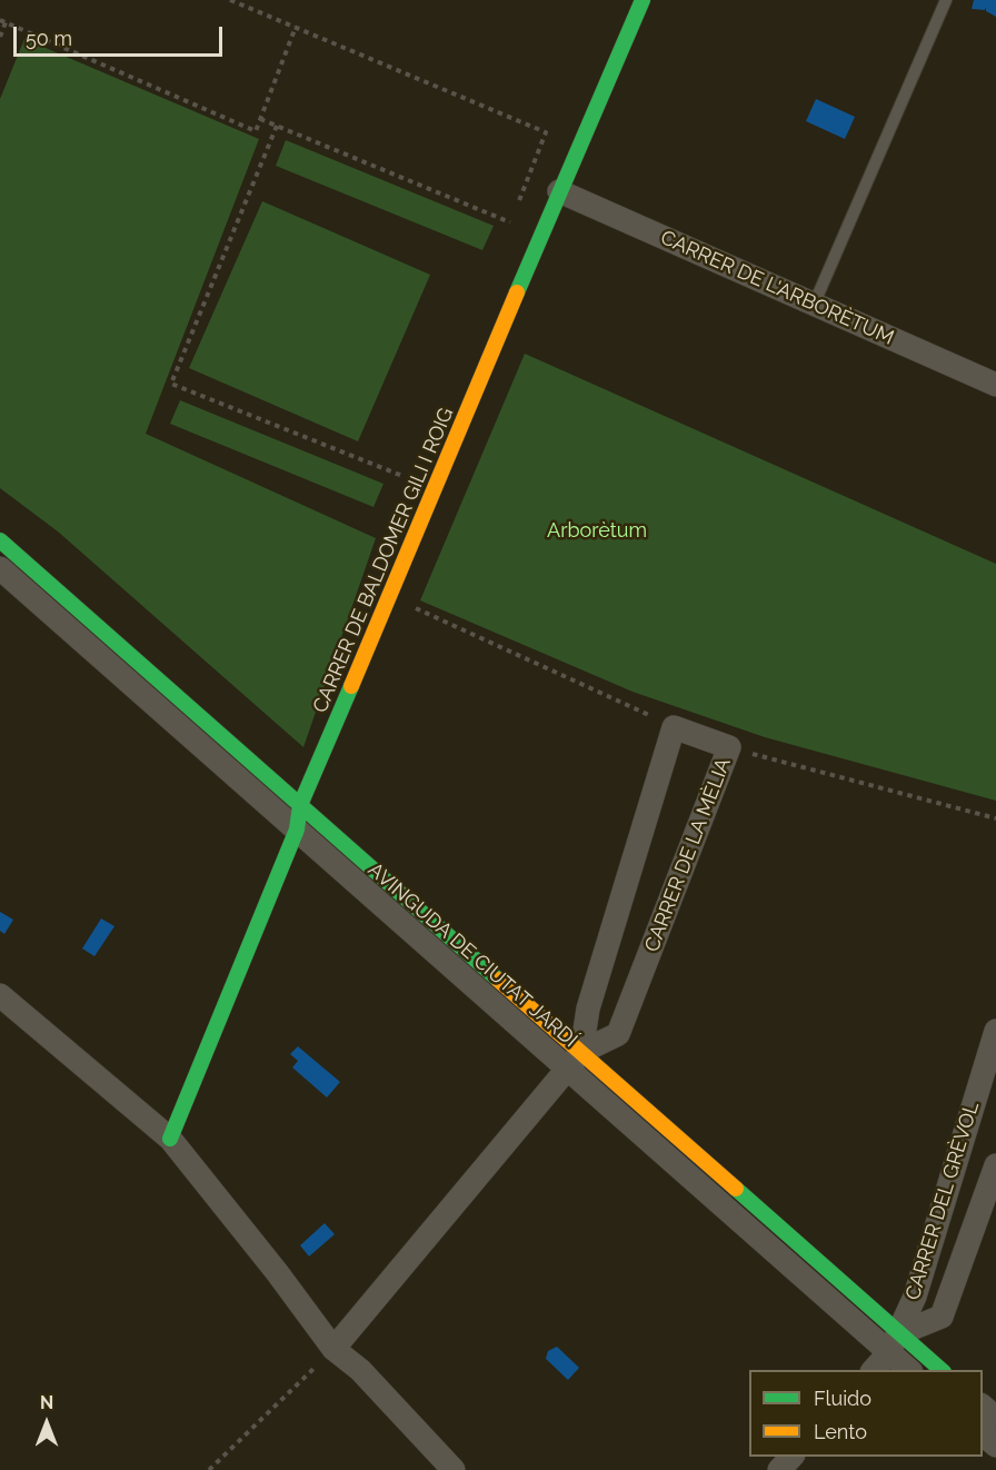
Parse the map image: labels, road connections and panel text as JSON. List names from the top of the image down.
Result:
{
  "streets": {
    "street": [
      "CARRER DE L'ARBORÈTUM",
      "CARRER DE BALDOMER GILI I ROIG",
      "CARRER DE LA MÈLIA",
      "AVINGUDA DE CIUTAT JARDÍ",
      "CARRER DEL GRÈVOL"
    ]
  },
  "crossings": [
    ["CARRER DE L'ARBORÈTUM", "CARRER DE BALDOMER GILI I ROIG"],
    ["CARRER DE BALDOMER GILI I ROIG", "AVINGUDA DE CIUTAT JARDÍ"],
    ["CARRER DE LA MÈLIA", "AVINGUDA DE CIUTAT JARDÍ"],
    ["AVINGUDA DE CIUTAT JARDÍ", "CARRER DEL GRÈVOL"]
  ],
  "parks": ["Arborètum"],
  "legend": ["Fluido", "Lento"],
  "scale_bar": "50 m",
  "north": "top"
}
